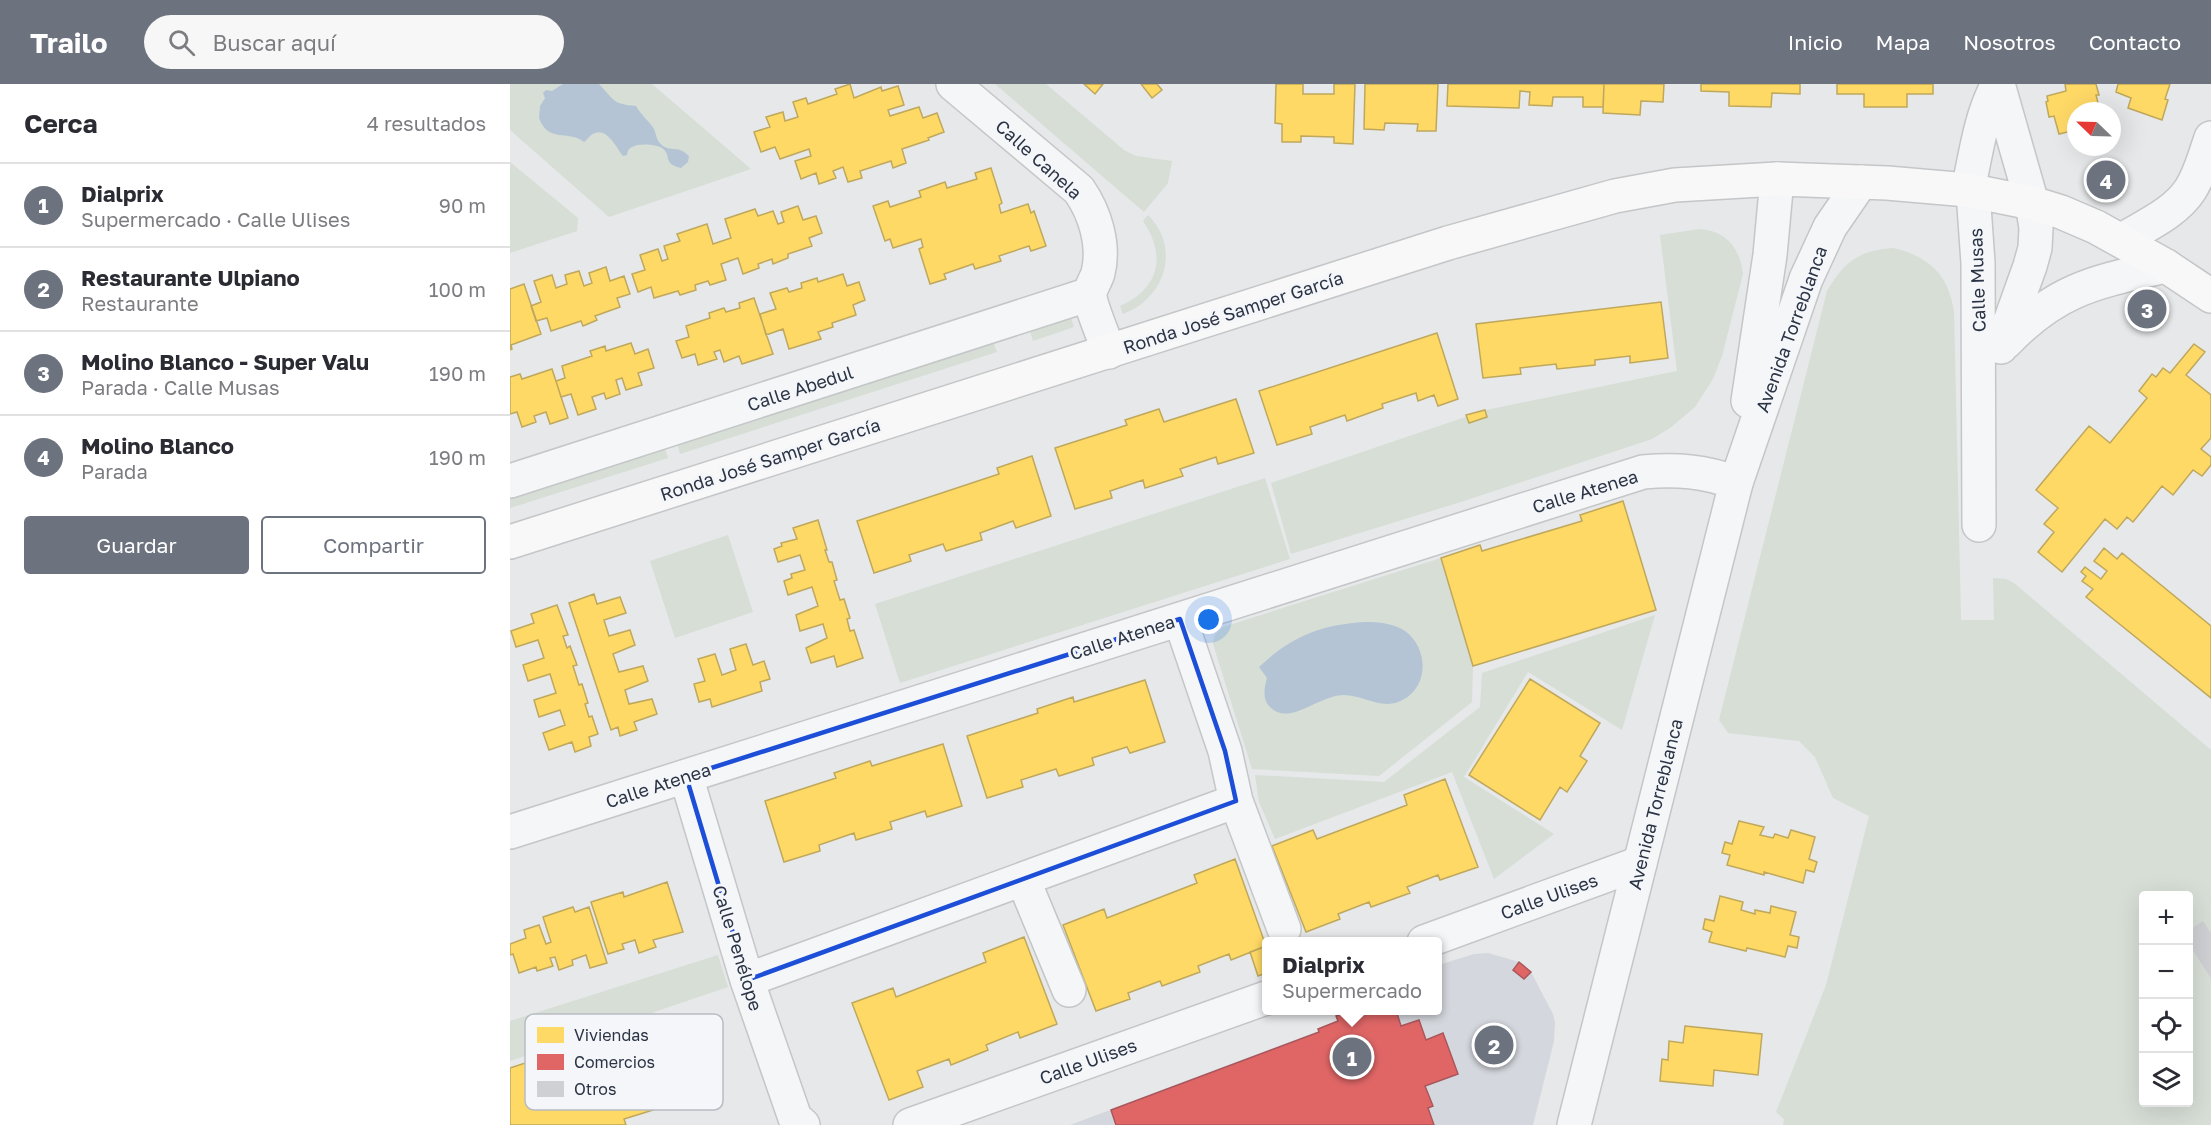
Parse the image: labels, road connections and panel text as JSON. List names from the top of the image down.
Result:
{
  "streets": {
    "main road": ["Ronda José Samper García"],
    "street": [
      "Calle Canela",
      "Calle Musas",
      "Avenida Torreblanca",
      "Calle Abedul",
      "Calle Atenea",
      "Calle Ulises",
      "Calle Penélope"
    ]
  },
  "crossings": [
    ["Calle Canela", "Calle Abedul"],
    ["Calle Musas", "Ronda José Samper García"],
    ["Ronda José Samper García", "Avenida Torreblanca"],
    ["Avenida Torreblanca", "Calle Atenea"],
    ["Avenida Torreblanca", "Calle Ulises"],
    ["Calle Atenea", "Calle Penélope"]
  ],
  "legend": ["Viviendas", "Comercios", "Otros"],
  "north": "top left",
  "page": {
    "header": "Trailo",
    "search": "Buscar aquí",
    "nav": [
      "Inicio",
      "Mapa",
      "Nosotros",
      "Contacto"
    ],
    "heading": ["Cerca", "4 resultados"],
    "pins": [
      "4",
      "3",
      "2",
      "1"
    ],
    "list": [
      {
        "mark": "1",
        "name": "Dialprix",
        "note": "Supermercado · Calle Ulises",
        "value": "90 m"
      },
      {
        "mark": "2",
        "name": "Restaurante Ulpiano",
        "note": "Restaurante",
        "value": "100 m"
      },
      {
        "mark": "3",
        "name": "Molino Blanco - Super Valu",
        "note": "Parada · Calle Musas",
        "value": "190 m"
      },
      {
        "mark": "4",
        "name": "Molino Blanco",
        "note": "Parada",
        "value": "190 m"
      }
    ],
    "buttons": ["Guardar", "Compartir"],
    "map_buttons": ["+", "−"],
    "popup": ["Dialprix", "Supermercado"]
  }
}
